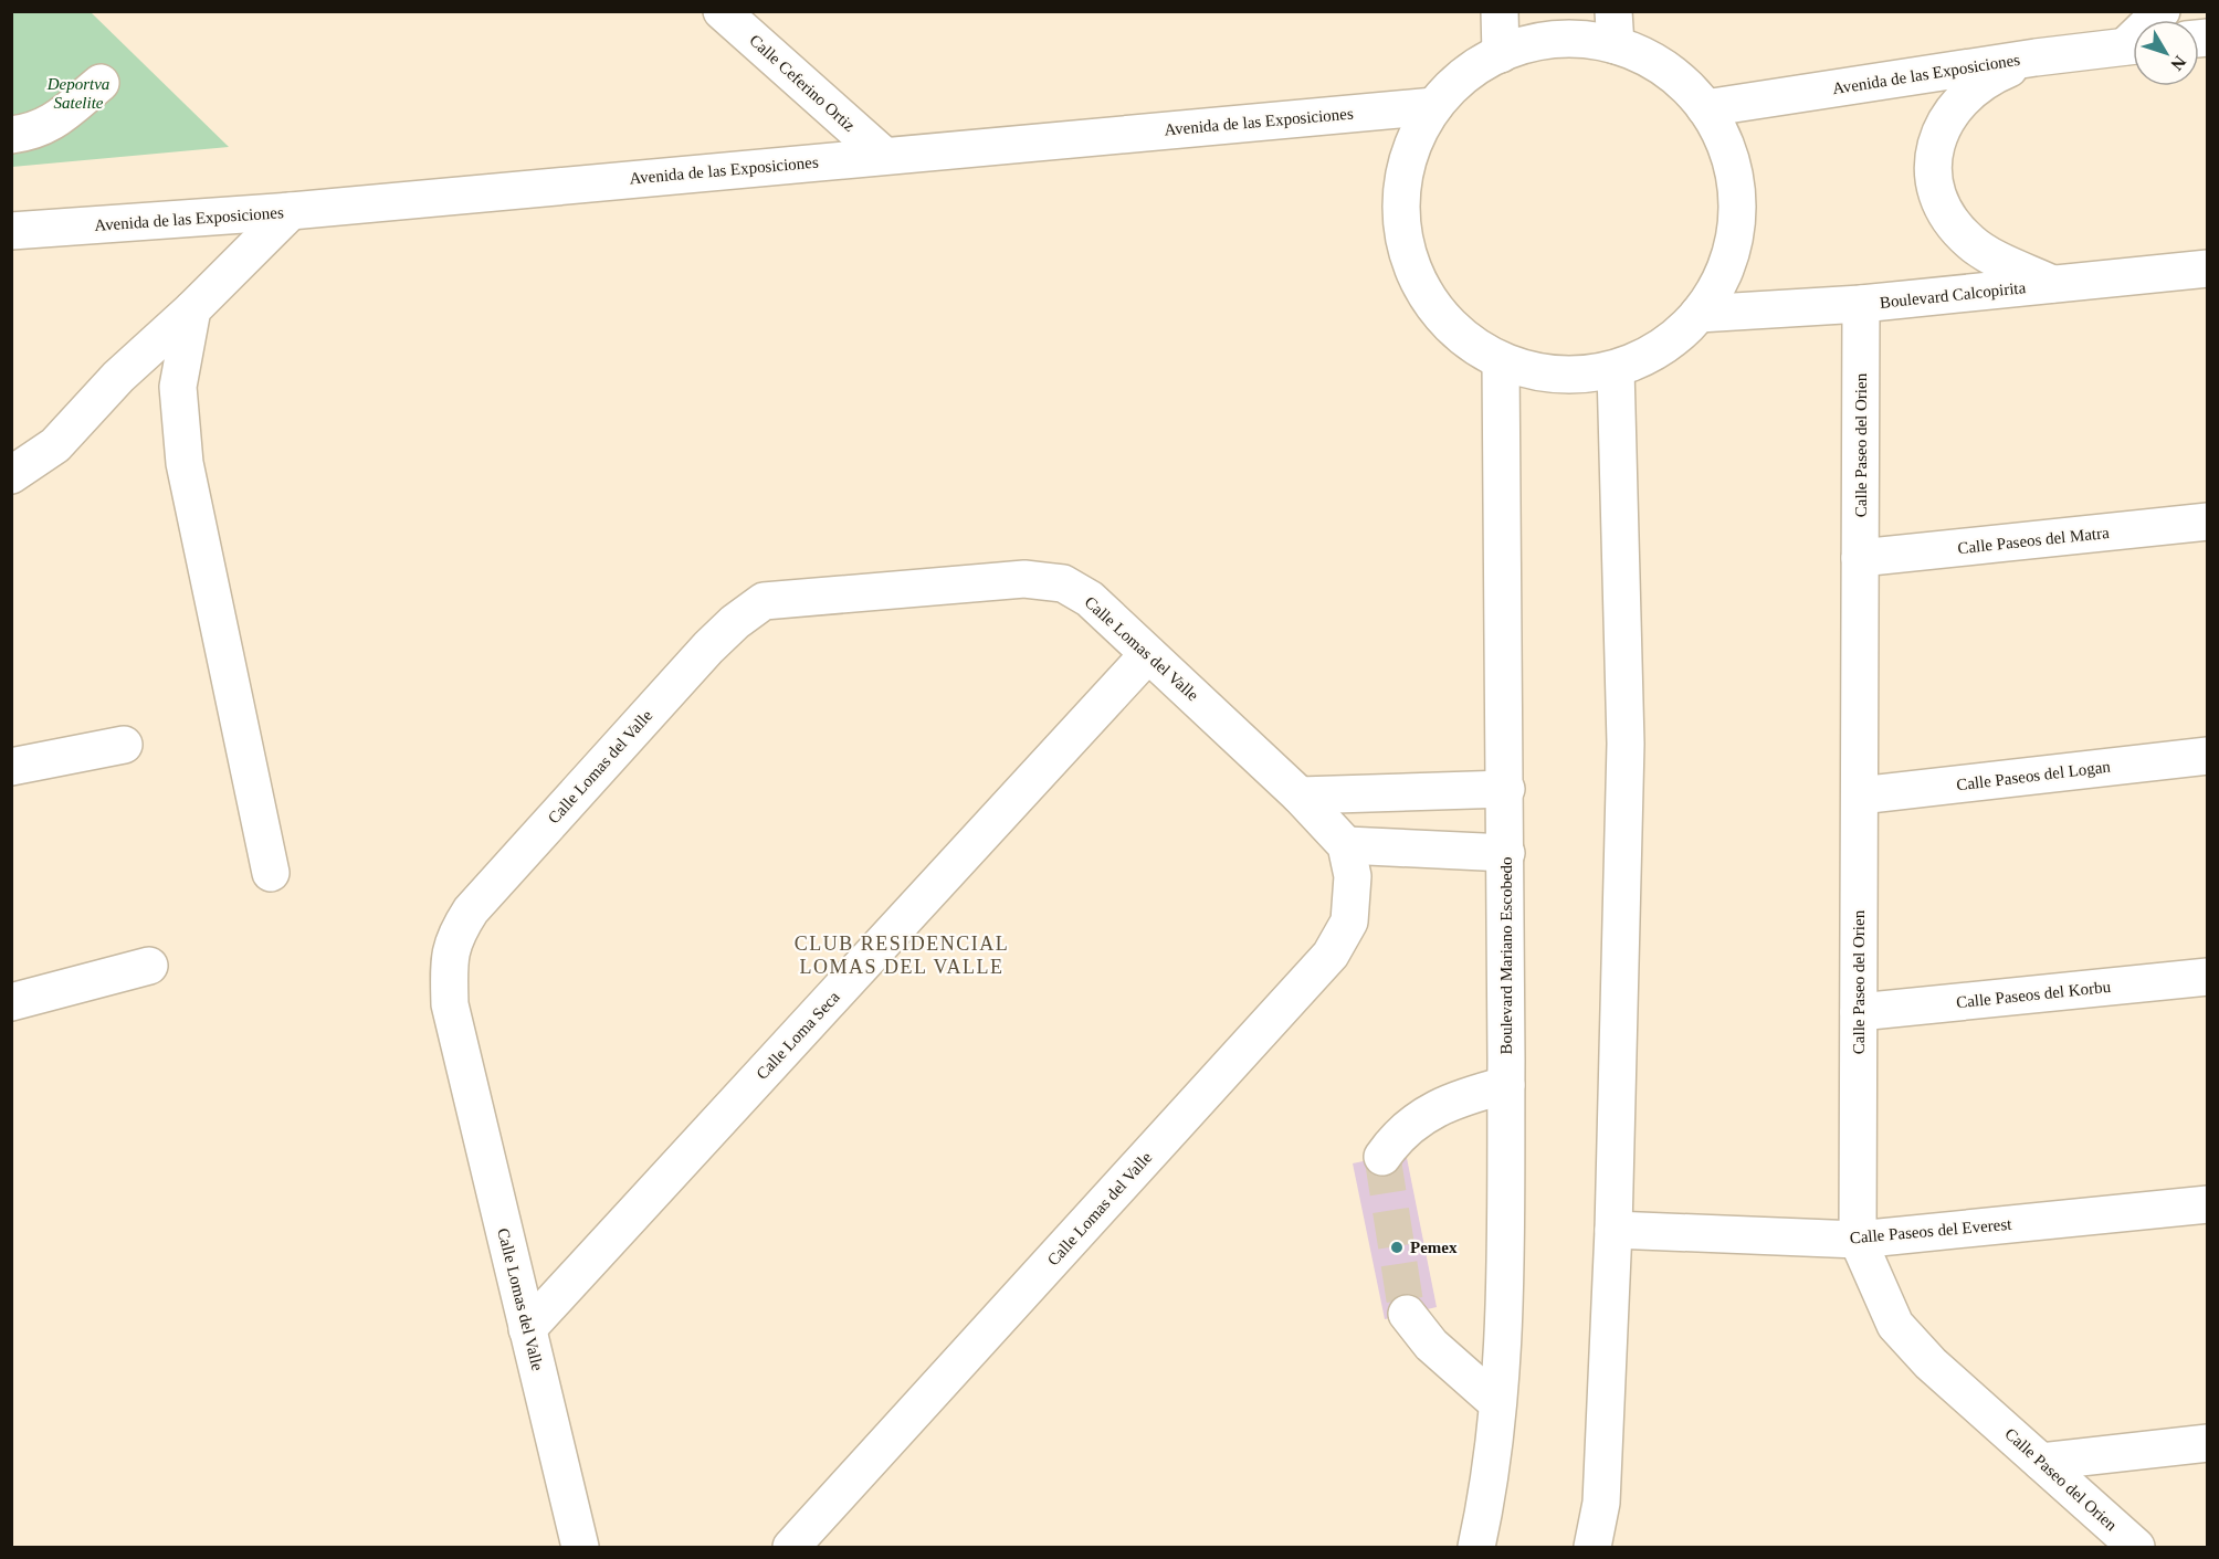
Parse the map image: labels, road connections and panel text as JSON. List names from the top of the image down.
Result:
{
  "streets": {
    "street": [
      "Avenida de las Exposiciones",
      "Calle Ceferino Ortiz",
      "Boulevard Calcopirita",
      "Calle Paseo del Orien",
      "Calle Paseos del Matra",
      "Calle Lomas del Valle",
      "Calle Paseos del Logan",
      "Boulevard Mariano Escobedo",
      "Calle Paseos del Korbu",
      "Calle Loma Seca",
      "Calle Paseos del Everest"
    ]
  },
  "crossings": [
    ["Avenida de las Exposiciones", "Calle Ceferino Ortiz"],
    ["Boulevard Calcopirita", "Calle Paseo del Orien"],
    ["Calle Paseo del Orien", "Calle Paseos del Matra"],
    ["Calle Paseo del Orien", "Calle Paseos del Logan"],
    ["Calle Paseo del Orien", "Calle Paseos del Korbu"],
    ["Calle Paseo del Orien", "Calle Paseos del Everest"],
    ["Calle Lomas del Valle", "Calle Loma Seca"]
  ],
  "districts": ["CLUB RESIDENCIAL LOMAS DEL VALLE"],
  "parks": ["Deportva Satelite"],
  "places": ["Pemex"],
  "north": "bottom right"
}
